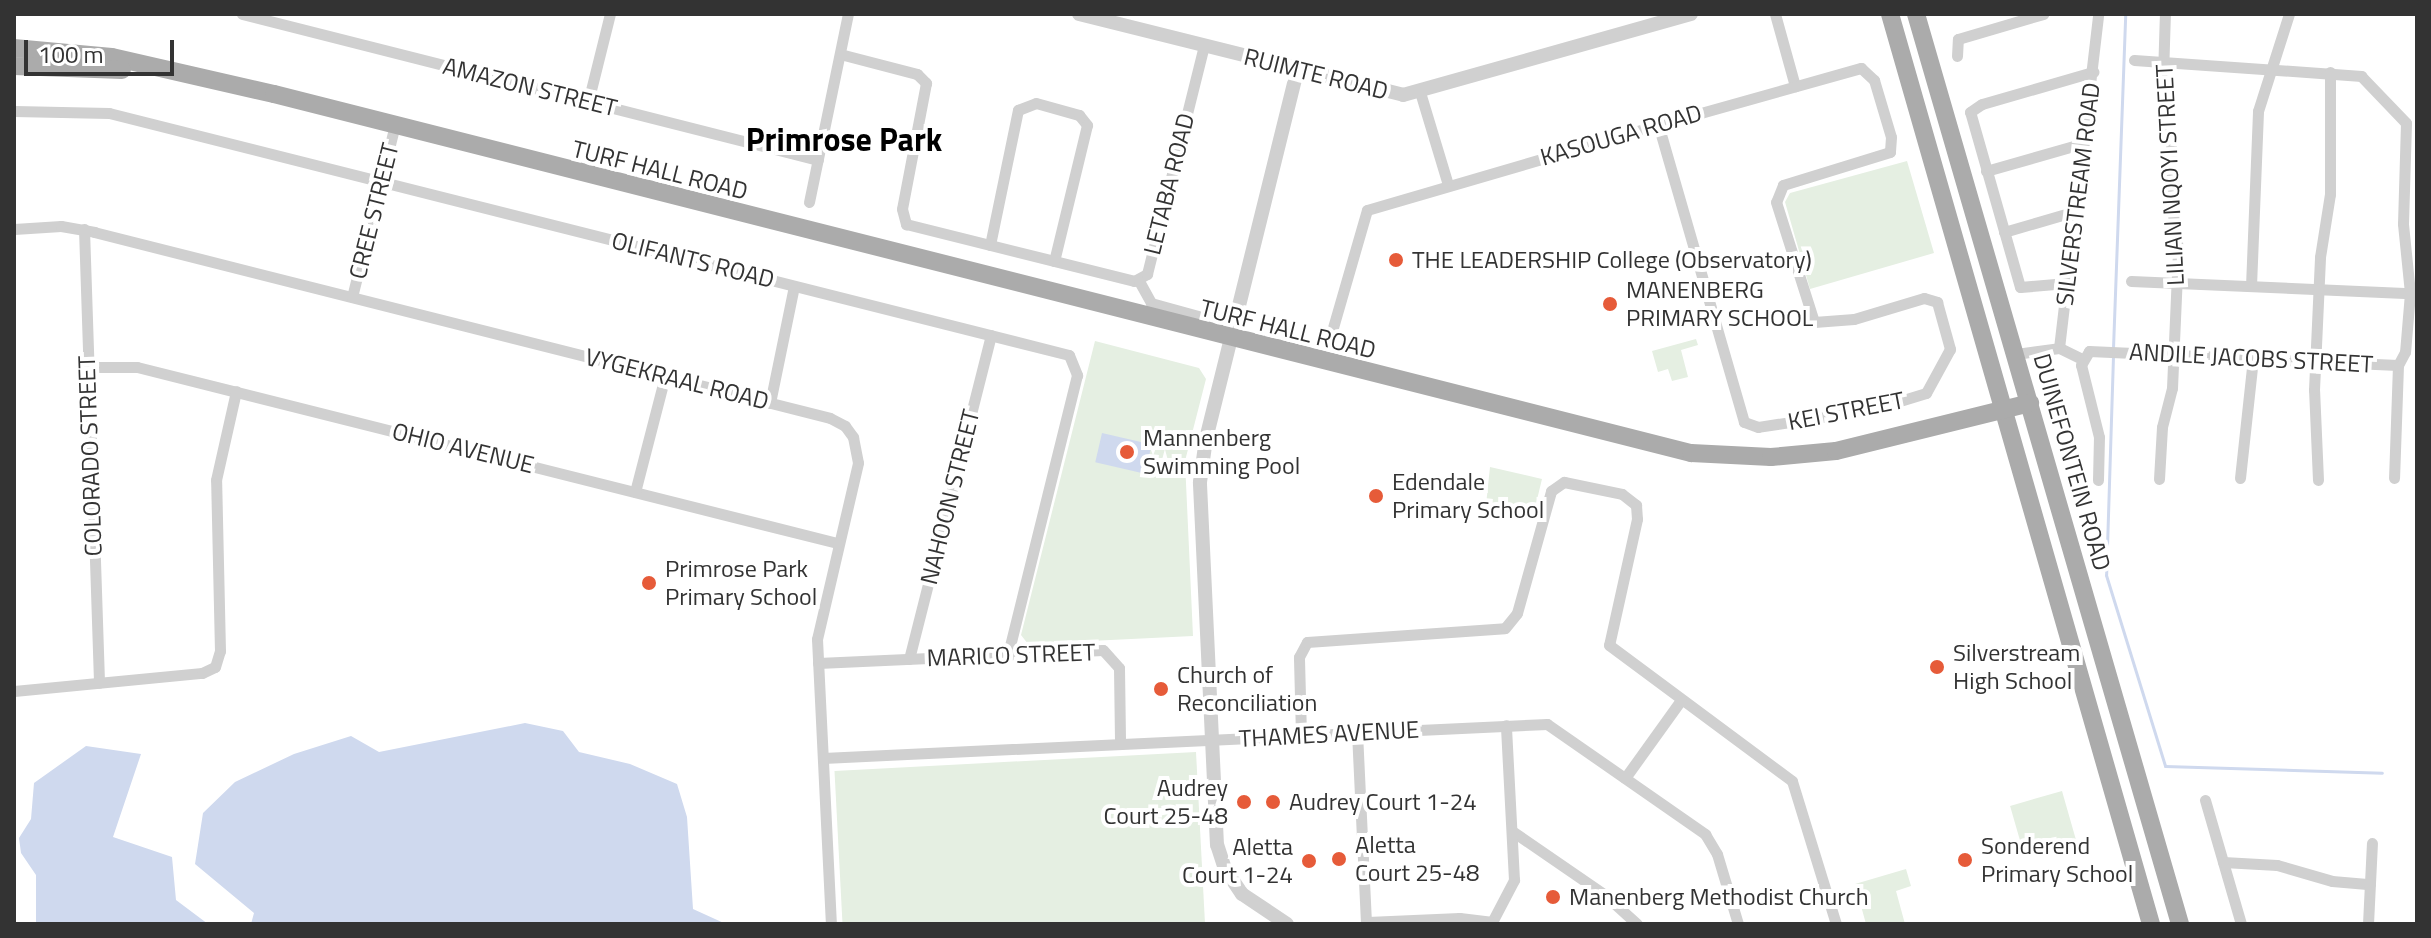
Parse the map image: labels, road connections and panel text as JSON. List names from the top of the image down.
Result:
{
  "streets": {
    "main road": ["TURF HALL ROAD", "DUINEFONTEIN ROAD"],
    "street": [
      "RUIMTE ROAD",
      "AMAZON STREET",
      "KASOUGA ROAD",
      "LILIAN NQOYI STREET",
      "LETABA ROAD",
      "SILVERSTREAM ROAD",
      "CREE STREET",
      "OLIFANTS ROAD",
      "ANDILE JACOBS STREET",
      "VYGEKRAAL ROAD",
      "KEI STREET",
      "OHIO AVENUE",
      "COLORADO STREET",
      "NAHOON STREET",
      "MARICO STREET",
      "THAMES AVENUE"
    ]
  },
  "crossings": [
    ["RUIMTE ROAD", "LETABA ROAD"],
    ["KASOUGA ROAD", "KEI STREET"],
    ["TURF HALL ROAD", "CREE STREET"],
    ["TURF HALL ROAD", "DUINEFONTEIN ROAD"],
    ["LILIAN NQOYI STREET", "ANDILE JACOBS STREET"],
    ["CREE STREET", "OLIFANTS ROAD"],
    ["CREE STREET", "VYGEKRAAL ROAD"],
    ["OLIFANTS ROAD", "NAHOON STREET"],
    ["OLIFANTS ROAD", "MARICO STREET"],
    ["VYGEKRAAL ROAD", "OHIO AVENUE"],
    ["VYGEKRAAL ROAD", "COLORADO STREET"],
    ["VYGEKRAAL ROAD", "MARICO STREET"],
    ["VYGEKRAAL ROAD", "THAMES AVENUE"],
    ["OHIO AVENUE", "COLORADO STREET"],
    ["NAHOON STREET", "MARICO STREET"],
    ["MARICO STREET", "THAMES AVENUE"]
  ],
  "districts": ["Primrose Park"],
  "places": [
    "THE LEADERSHIP College (Observatory)",
    "MANENBERG PRIMARY SCHOOL",
    "Mannenberg Swimming Pool",
    "Edendale Primary School",
    "Primrose Park Primary School",
    "Silverstream High School",
    "Church of Reconciliation",
    "Audrey Court 25-48",
    "Audrey Court 1-24",
    "Aletta Court 25-48",
    "Sonderend Primary School",
    "Aletta Court 1-24",
    "Manenberg Methodist Church"
  ],
  "scale_bar": "100 m"
}
